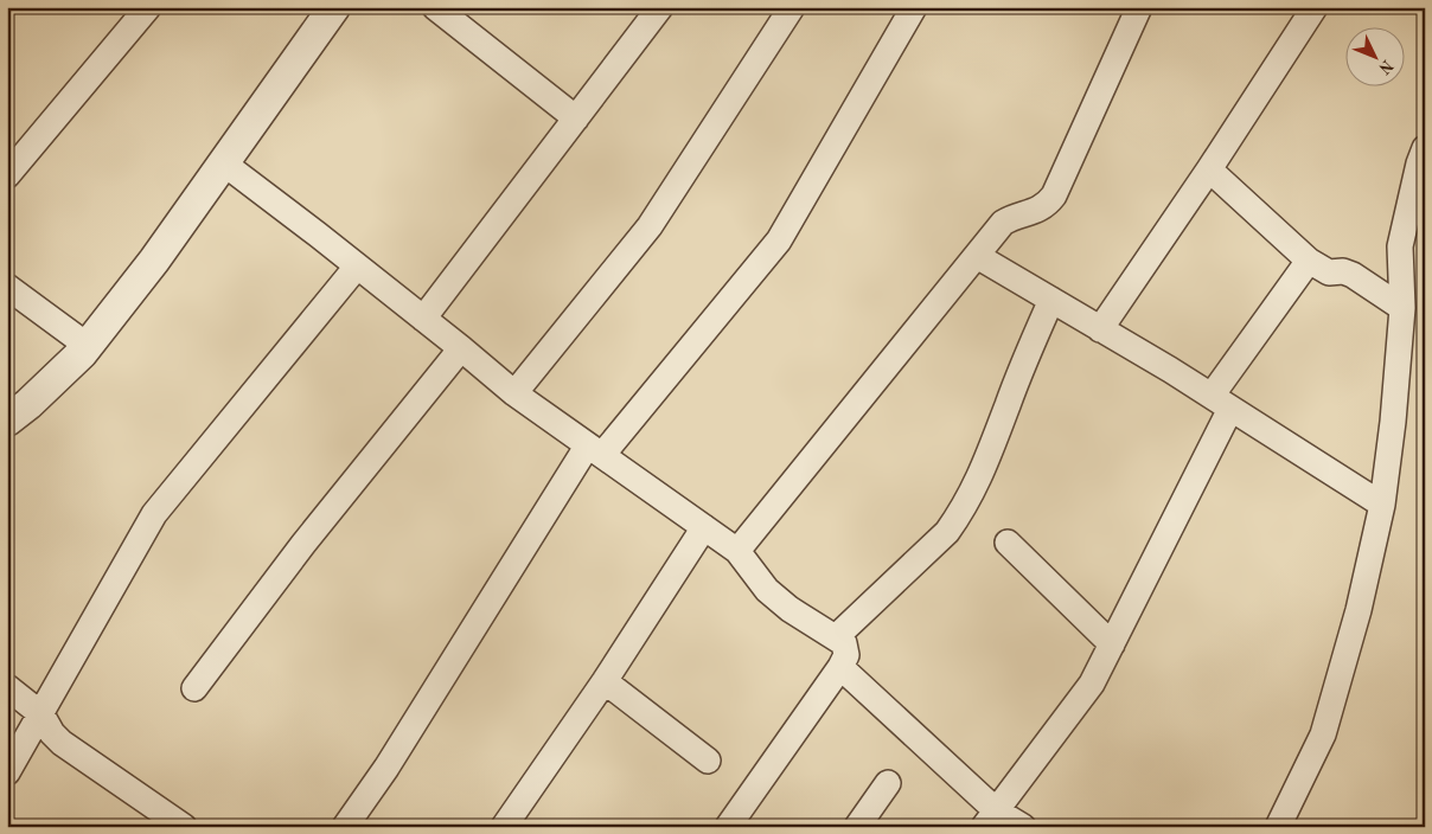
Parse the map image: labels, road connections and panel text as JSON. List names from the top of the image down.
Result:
{
  "north": "bottom right"
}
